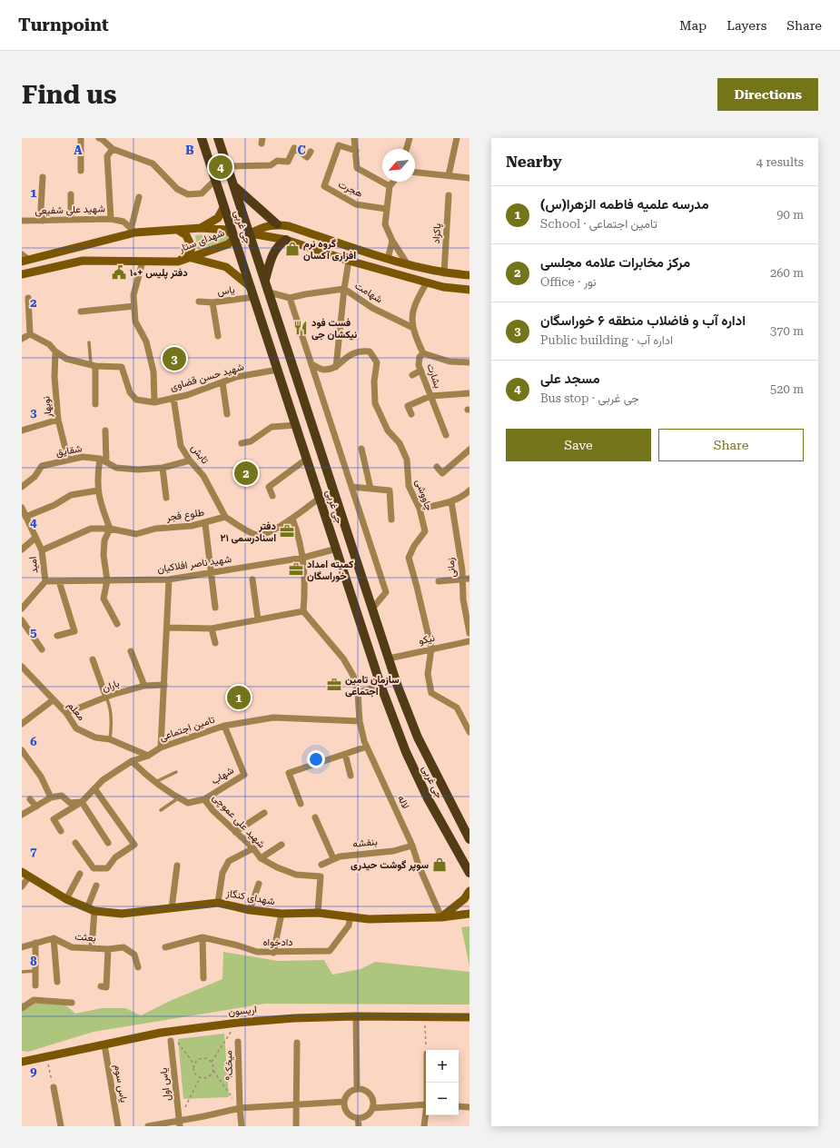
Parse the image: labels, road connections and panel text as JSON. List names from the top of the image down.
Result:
{
  "streets": {
    "main road": [
      "جی غربی",
      "شهدای ستار",
      "شهدای کنگاز",
      "اریسون"
    ],
    "street": [
      "هجرت",
      "شهید علی شفیعی",
      "پاکزاد",
      "یاس",
      "شهامت",
      "بشارت",
      "شهید حسن قضاوی",
      "نوبهار",
      "شقایق",
      "تابش",
      "چاووشی",
      "طلوع فجر",
      "شهید ناصر افلاکیان",
      "امید",
      "زمانی",
      "نیکو",
      "باران",
      "معلم",
      "تامین اجتماعی",
      "شهاب",
      "لاله",
      "شهید علی عموچی",
      "بنفشه",
      "بعثت",
      "دادخواه",
      "میخک۹",
      "یاس سوم",
      "یاس اول"
    ]
  },
  "crossings": [
    ["شهید علی شفیعی", "شهدای ستار"],
    ["جی غربی", "شهدای ستار"],
    ["جی غربی", "یاس"],
    ["جی غربی", "شهید حسن قضاوی"],
    ["جی غربی", "شهید ناصر افلاکیان"],
    ["جی غربی", "نیکو"],
    ["شهامت", "بشارت"],
    ["شهید حسن قضاوی", "نوبهار"],
    ["شهید حسن قضاوی", "تابش"],
    ["نوبهار", "شقایق"],
    ["شقایق", "تابش"],
    ["تابش", "طلوع فجر"],
    ["چاووشی", "نیکو"],
    ["طلوع فجر", "امید"],
    ["شهید ناصر افلاکیان", "امید"],
    ["باران", "معلم"],
    ["معلم", "تامین اجتماعی"],
    ["تامین اجتماعی", "شهاب"],
    ["تامین اجتماعی", "لاله"],
    ["تامین اجتماعی", "شهید علی عموچی"],
    ["شهاب", "شهید علی عموچی"],
    ["لاله", "بنفشه"],
    ["لاله", "شهدای کنگاز"],
    ["شهید علی عموچی", "شهدای کنگاز"],
    ["شهدای کنگاز", "دادخواه"],
    ["اریسون", "یاس سوم"]
  ],
  "places": {
    "shop": ["گروه نرم افزاری آکسان", "سوپر گوشت حیدری"],
    "public building": ["دفتر پلیس +۱۰"],
    "restaurant": ["فست فود نیکشان جی"],
    "office": ["دفتر اسنادرسمی ۲۱", "کمیته امداد خوراسگان", "سازمان تامین اجتماعی"]
  },
  "north": "bottom left",
  "page": {
    "header": "Turnpoint",
    "nav": ["Map", "Layers", "Share"],
    "buttons": [
      "Directions",
      ["Save", "Share"]
    ],
    "title": "Find us",
    "heading": ["Nearby", "4 results"],
    "pins": [
      "4",
      "3",
      "2",
      "1"
    ],
    "list": [
      {
        "mark": "1",
        "name": "مدرسه علمیه فاطمه الزهرا(س)",
        "note": "School · تامین اجتماعی",
        "value": "90 m"
      },
      {
        "mark": "2",
        "name": "مرکز مخابرات علامه مجلسی",
        "note": "Office · نور",
        "value": "260 m"
      },
      {
        "mark": "3",
        "name": "اداره آب و فاضلاب منطقه ۶ خوراسگان",
        "note": "Public building · اداره آب",
        "value": "370 m"
      },
      {
        "mark": "4",
        "name": "مسجد علی",
        "note": "Bus stop · جی غربی",
        "value": "520 m"
      }
    ],
    "map_buttons": ["+", "−"]
  },
  "grid": {
    "columns": ["A", "B", "C"],
    "rows": [
      "1",
      "2",
      "3",
      "4",
      "5",
      "6",
      "7",
      "8",
      "9"
    ]
  }
}
